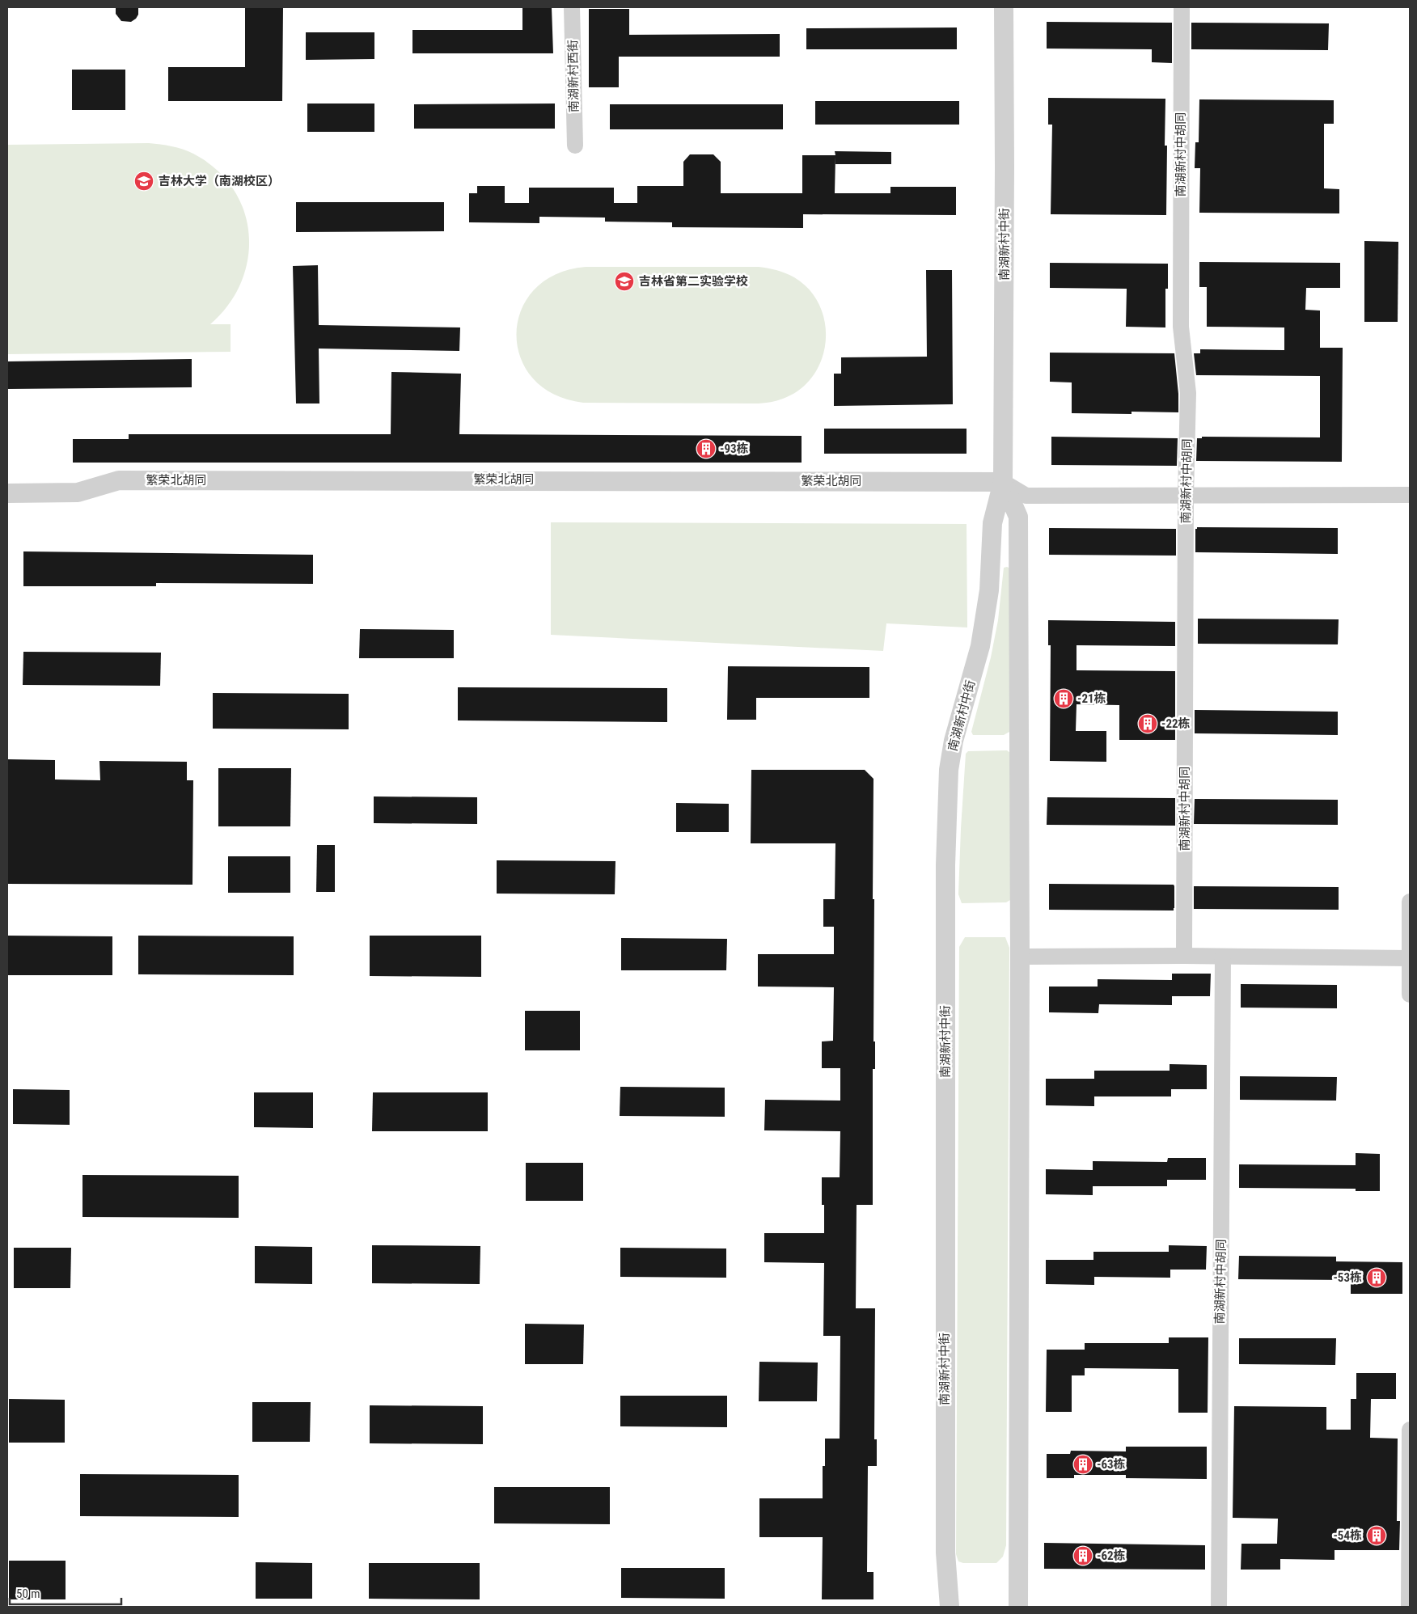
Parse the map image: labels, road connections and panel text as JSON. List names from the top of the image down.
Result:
{
  "streets": {
    "street": [
      "南湖新村西街",
      "南湖新村中胡同",
      "南湖新村中街",
      "繁荣北胡同"
    ]
  },
  "crossings": [
    ["南湖新村中街", "繁荣北胡同"]
  ],
  "places": {
    "school or university": ["吉林大学（南湖校区）", "吉林省第二实验学校"],
    "building": [
      "-93栋",
      "-21栋",
      "-22栋",
      "-53栋",
      "-63栋",
      "-54栋",
      "-62栋"
    ]
  },
  "scale_bar": "50 m"
}
